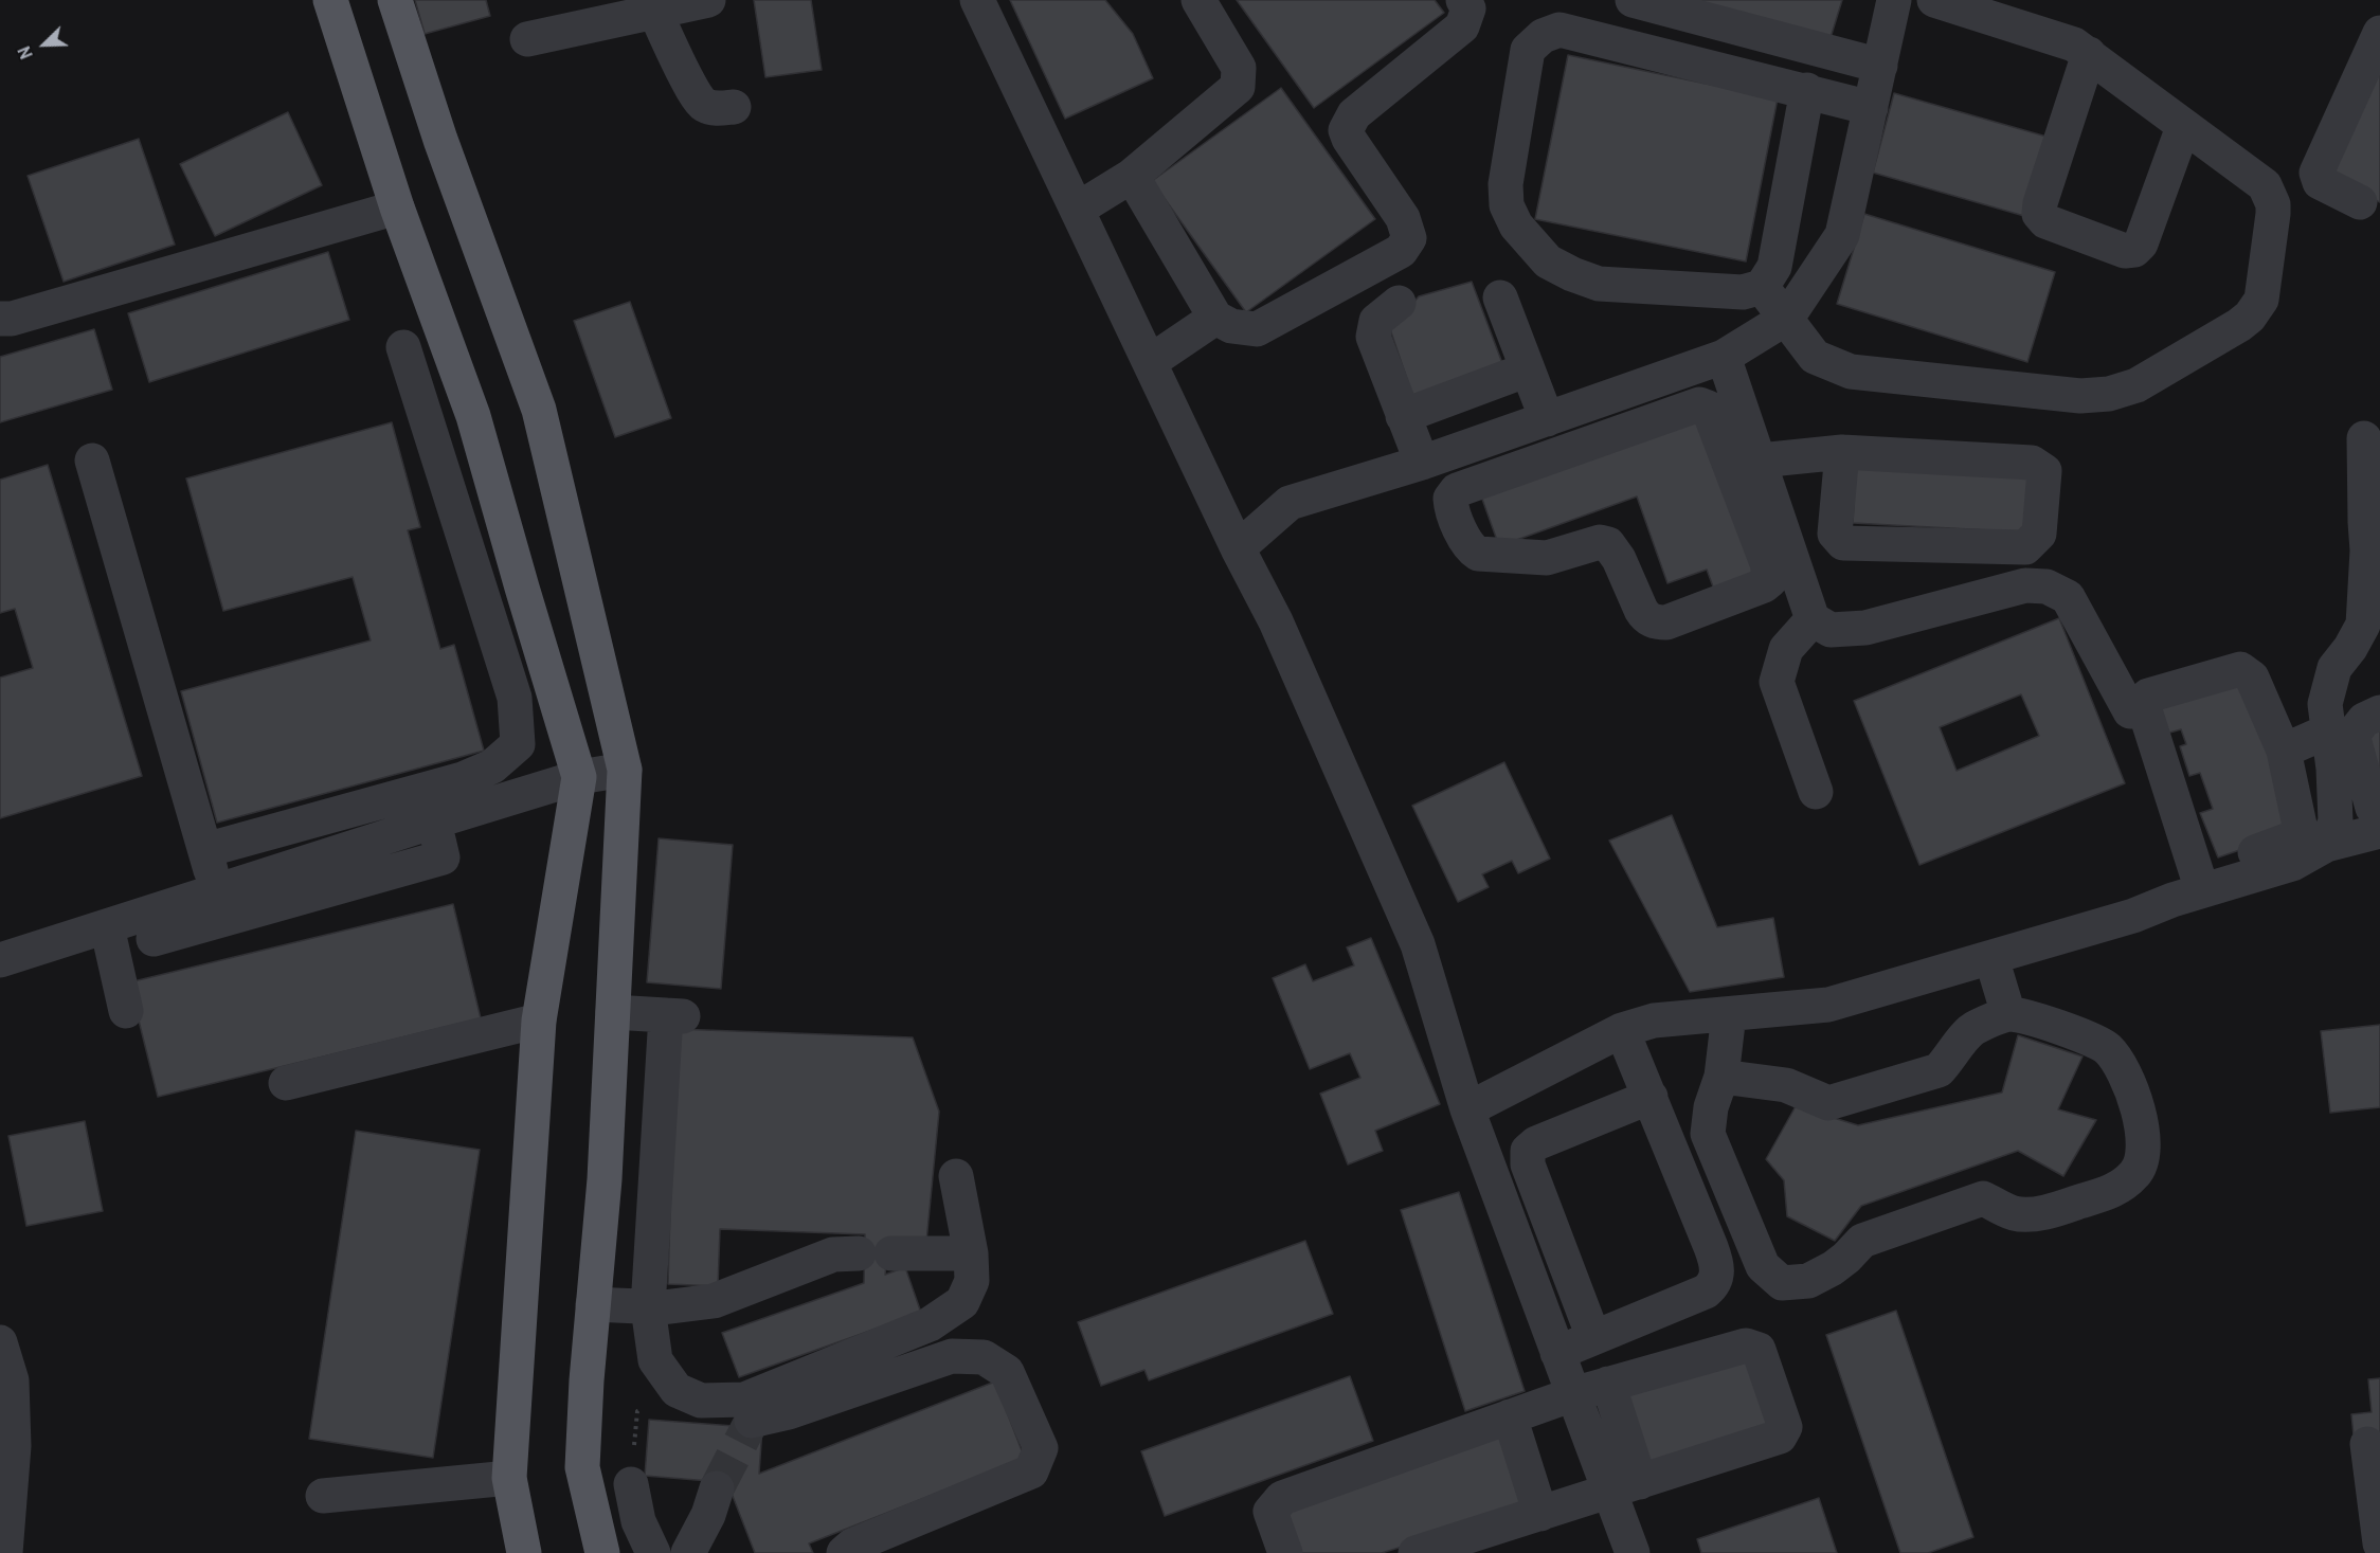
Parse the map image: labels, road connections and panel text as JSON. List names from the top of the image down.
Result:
{
  "north": "bottom left"
}
